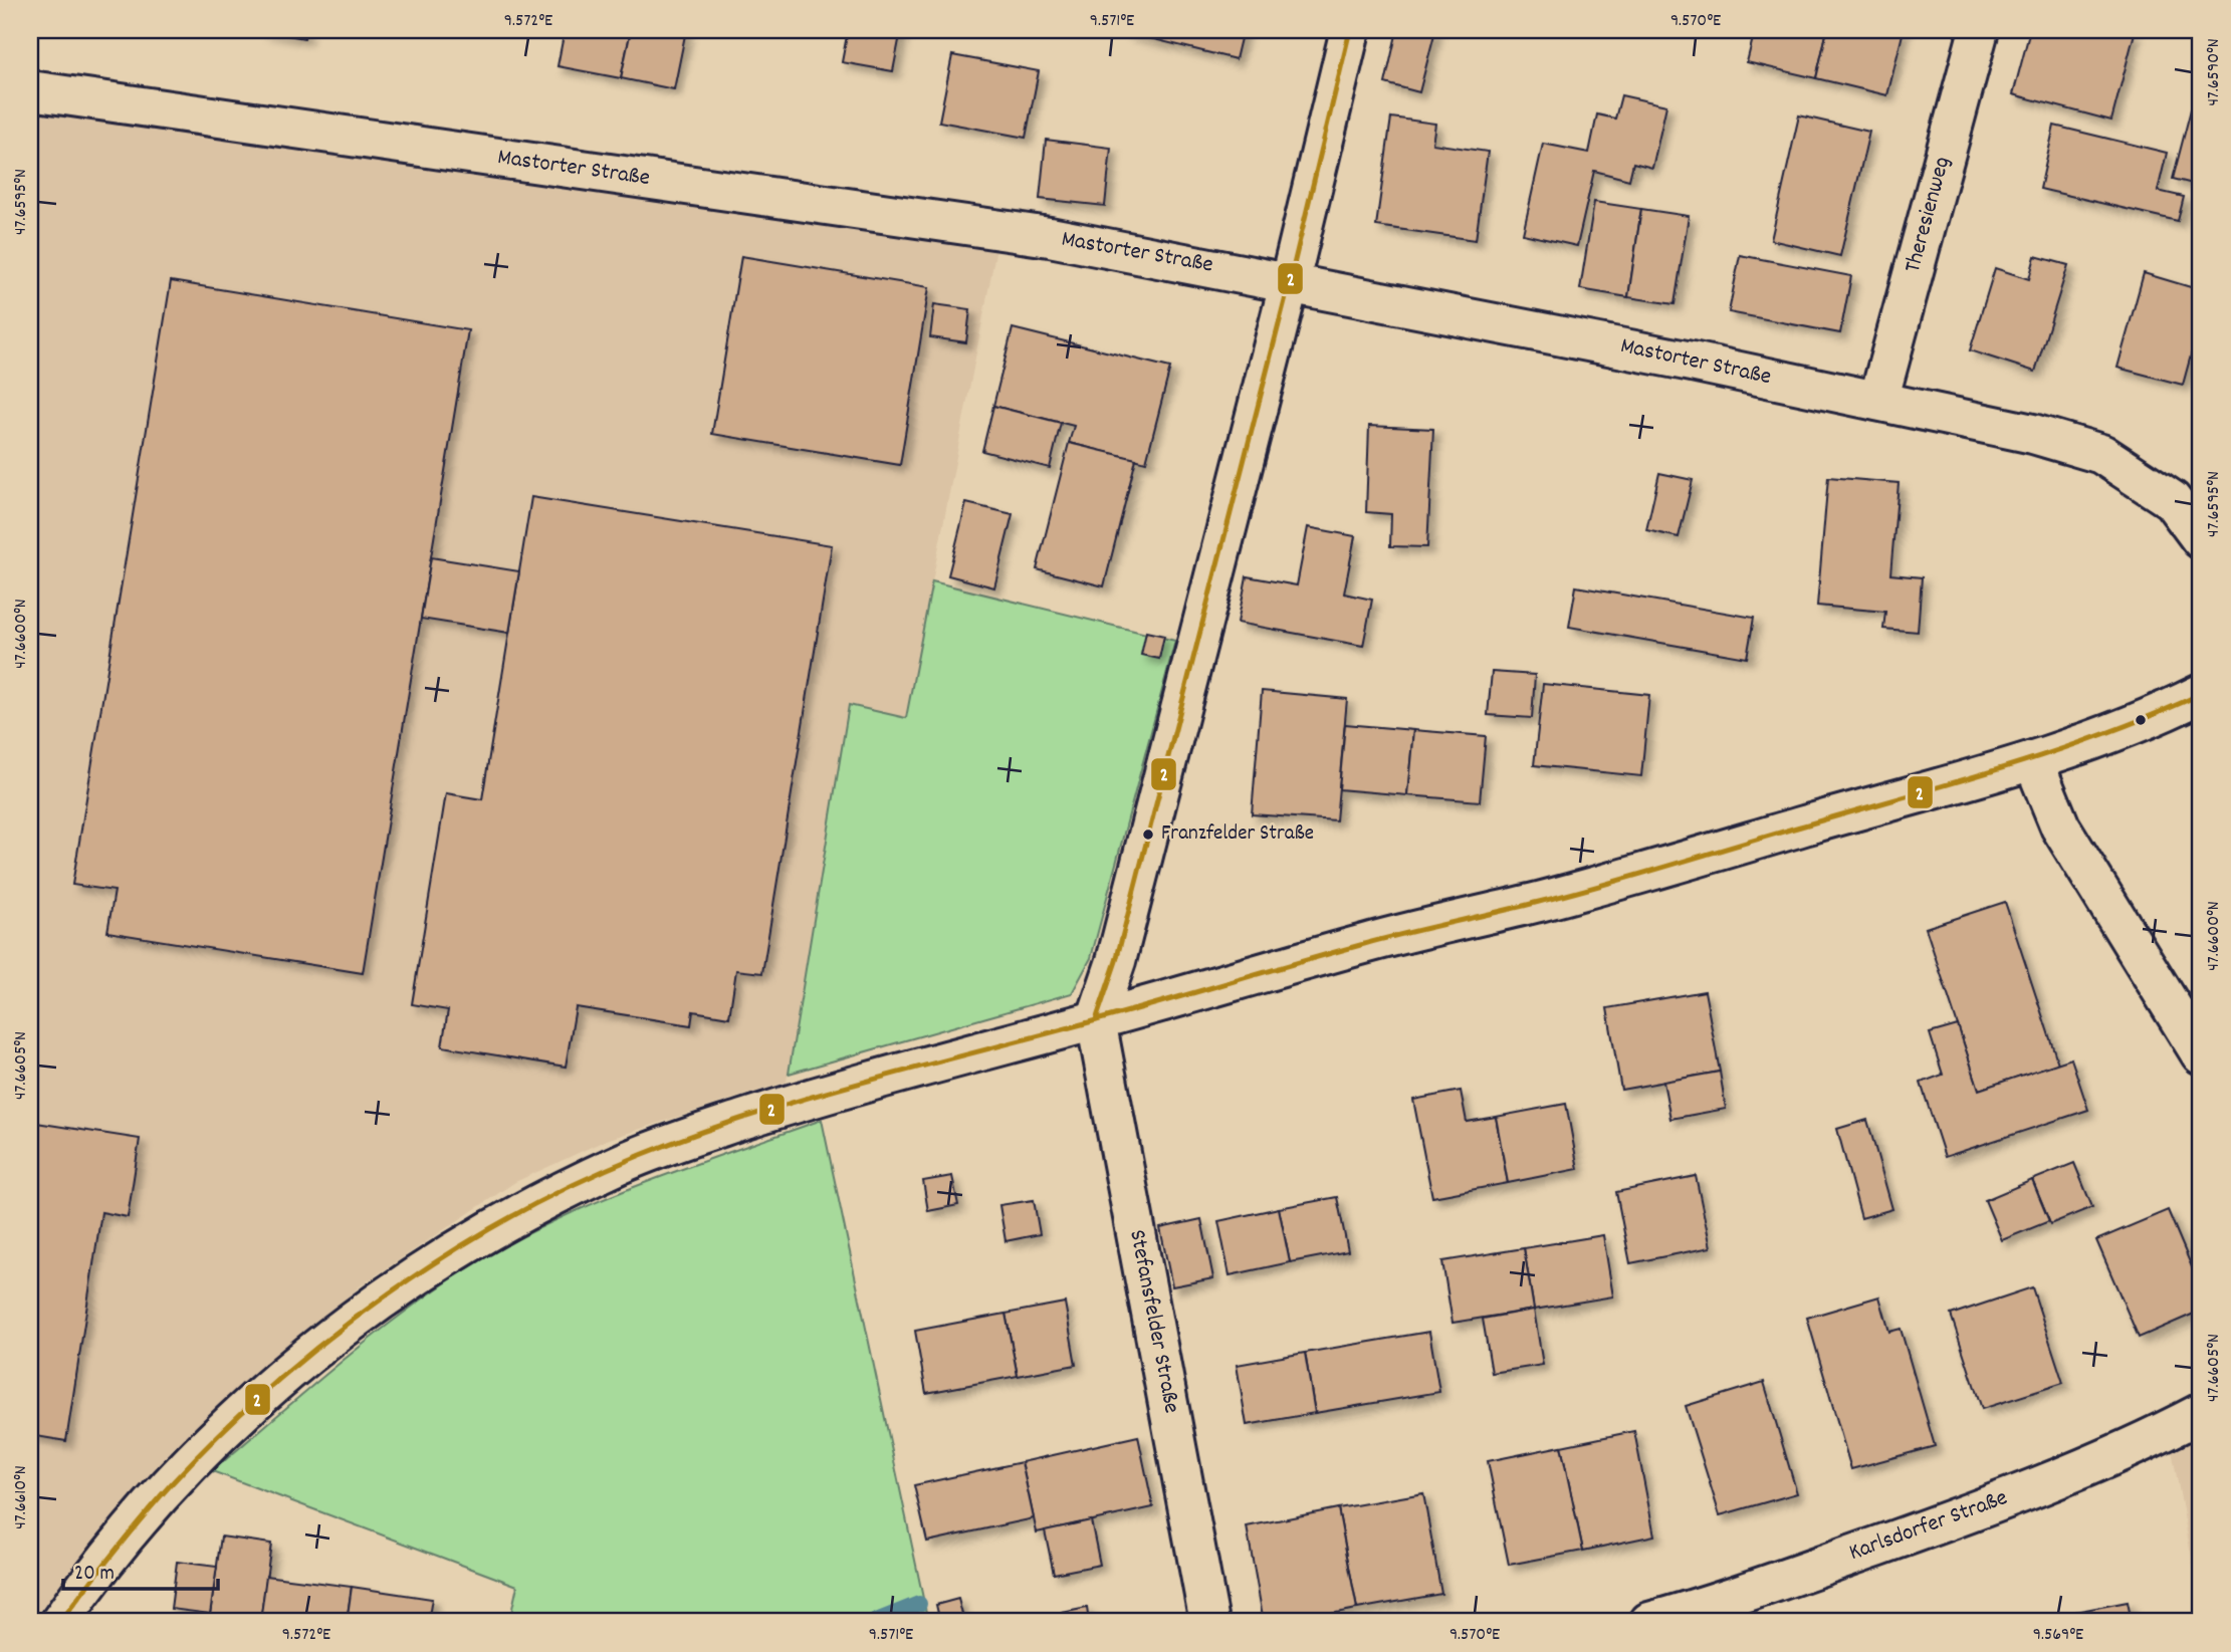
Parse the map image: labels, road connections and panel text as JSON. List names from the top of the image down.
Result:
{
  "streets": {
    "street": [
      "Mastorter Straße",
      "Theresienweg",
      "Stefansfelder Straße",
      "Karlsdorfer Straße"
    ]
  },
  "crossings": [
    ["Mastorter Straße", "Theresienweg"]
  ],
  "places": ["Franzfelder Straße"],
  "lines": ["transit line 2"],
  "scale_bar": "20 m",
  "coordinates": [
    "9.572°E",
    "9.571°E",
    "9.570°E",
    "47.6590°N",
    "47.6595°N",
    "47.6600°N",
    "47.6605°N",
    "47.6610°N",
    "9.569°E"
  ]
}
